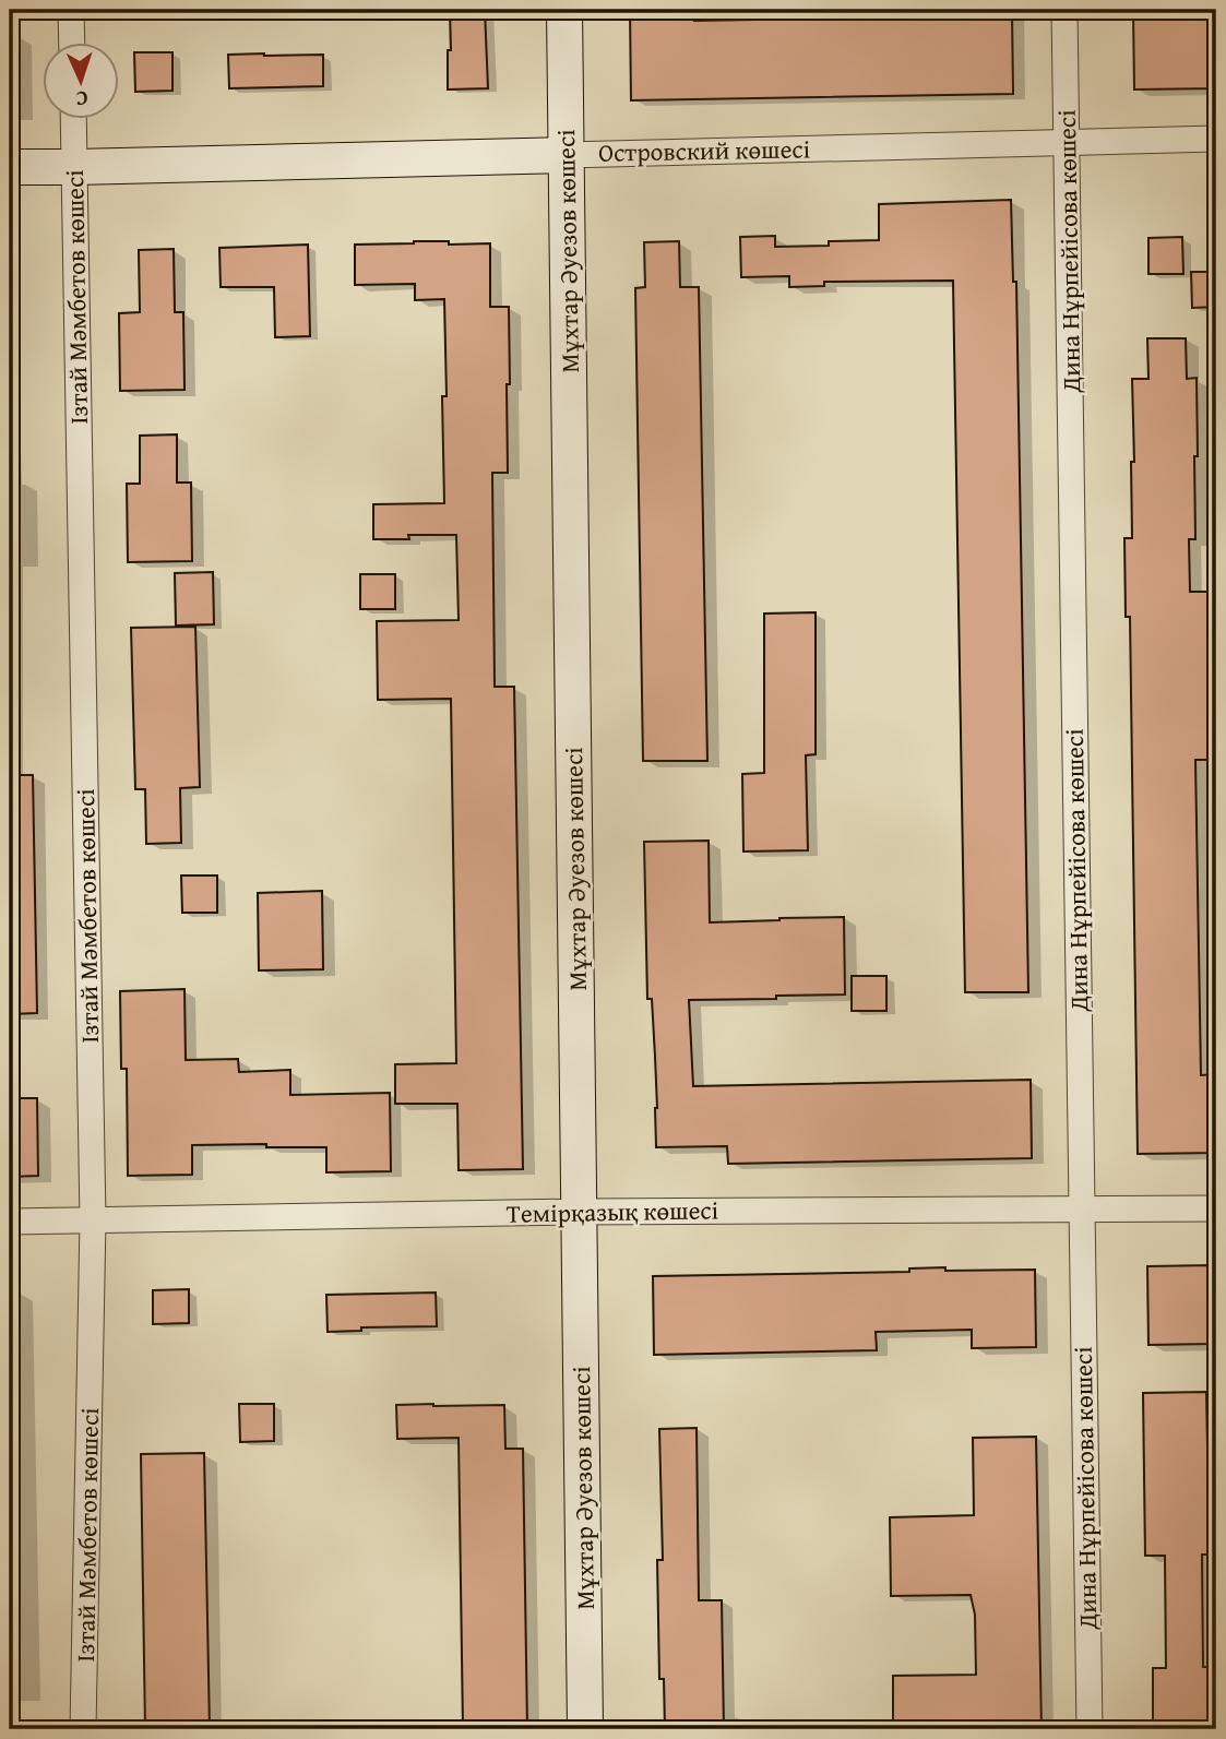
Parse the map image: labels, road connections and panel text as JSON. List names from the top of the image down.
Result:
{
  "streets": {
    "street": [
      "Островский көшесі",
      "Мұхтар Әуезов көшесі",
      "Дина Нұрпейісова көшесі",
      "Ізтай Мәмбетов көшесі",
      "Темірқазық көшесі"
    ]
  },
  "crossings": [
    ["Островский көшесі", "Мұхтар Әуезов көшесі"],
    ["Островский көшесі", "Дина Нұрпейісова көшесі"],
    ["Островский көшесі", "Ізтай Мәмбетов көшесі"],
    ["Мұхтар Әуезов көшесі", "Темірқазық көшесі"],
    ["Дина Нұрпейісова көшесі", "Темірқазық көшесі"],
    ["Ізтай Мәмбетов көшесі", "Темірқазық көшесі"]
  ],
  "north": "bottom"
}
